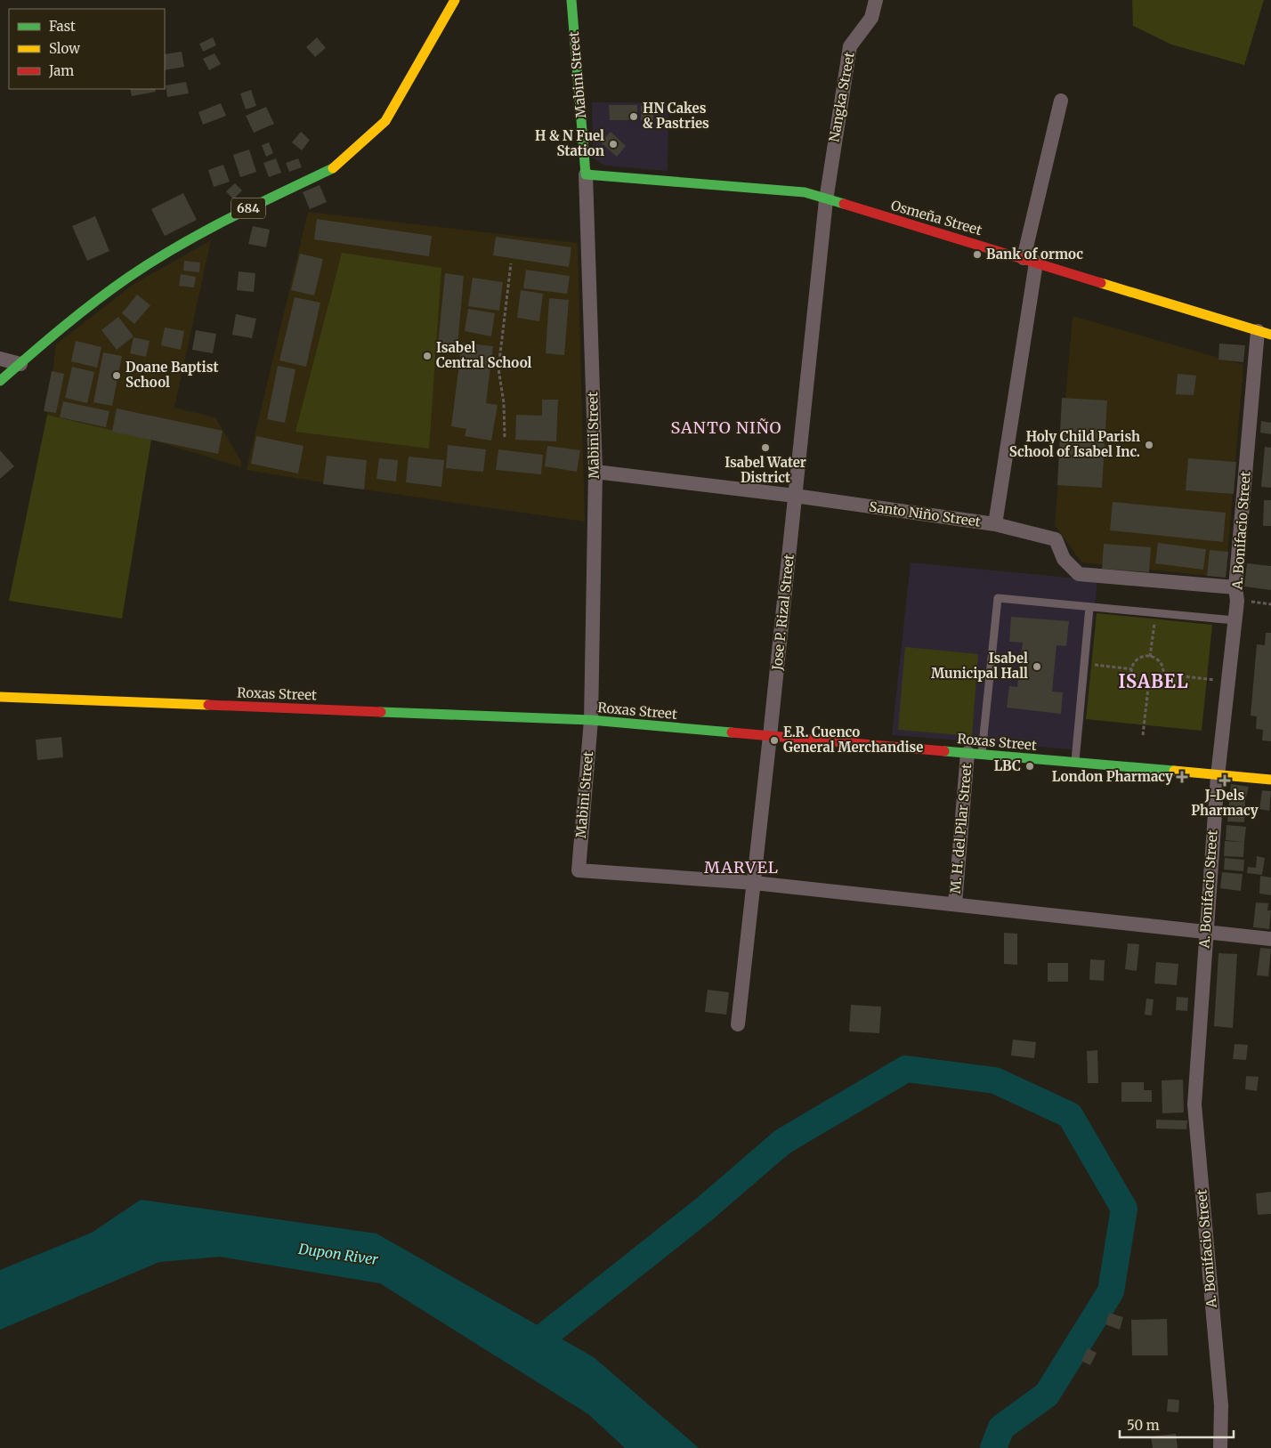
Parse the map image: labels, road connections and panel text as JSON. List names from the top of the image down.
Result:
{
  "streets": {
    "main road": [
      "Mabini Street",
      "684",
      "Osmeña Street",
      "Roxas Street"
    ],
    "street": [
      "Nangka Street",
      "Santo Niño Street",
      "A. Bonifacio Street",
      "Jose P. Rizal Street",
      "M. H. del Pilar Street"
    ]
  },
  "crossings": [
    ["Mabini Street", "Osmeña Street"],
    ["Mabini Street", "Santo Niño Street"],
    ["Mabini Street", "Jose P. Rizal Street"],
    ["Mabini Street", "Roxas Street"],
    ["Nangka Street", "Osmeña Street"],
    ["Nangka Street", "Jose P. Rizal Street"],
    ["Osmeña Street", "A. Bonifacio Street"],
    ["Osmeña Street", "Jose P. Rizal Street"],
    ["Santo Niño Street", "A. Bonifacio Street"],
    ["Santo Niño Street", "Jose P. Rizal Street"],
    ["A. Bonifacio Street", "Roxas Street"],
    ["Jose P. Rizal Street", "Roxas Street"],
    ["Roxas Street", "M. H. del Pilar Street"]
  ],
  "districts": ["SANTO NIÑO", "ISABEL", "MARVEL"],
  "water": ["Dupon River"],
  "places": {
    "other": [
      "HN Cakes & Pastries",
      "H & N Fuel Station",
      "Bank of ormoc",
      "Isabel Central School",
      "Doane Baptist School",
      "Holy Child Parish School of Isabel Inc.",
      "Isabel Water District",
      "Isabel Municipal Hall",
      "E.R. Cuenco General Merchandise",
      "LBC"
    ],
    "health": ["London Pharmacy", "J-Dels Pharmacy"]
  },
  "legend": ["Fast", "Slow", "Jam"],
  "scale_bar": "50 m"
}
